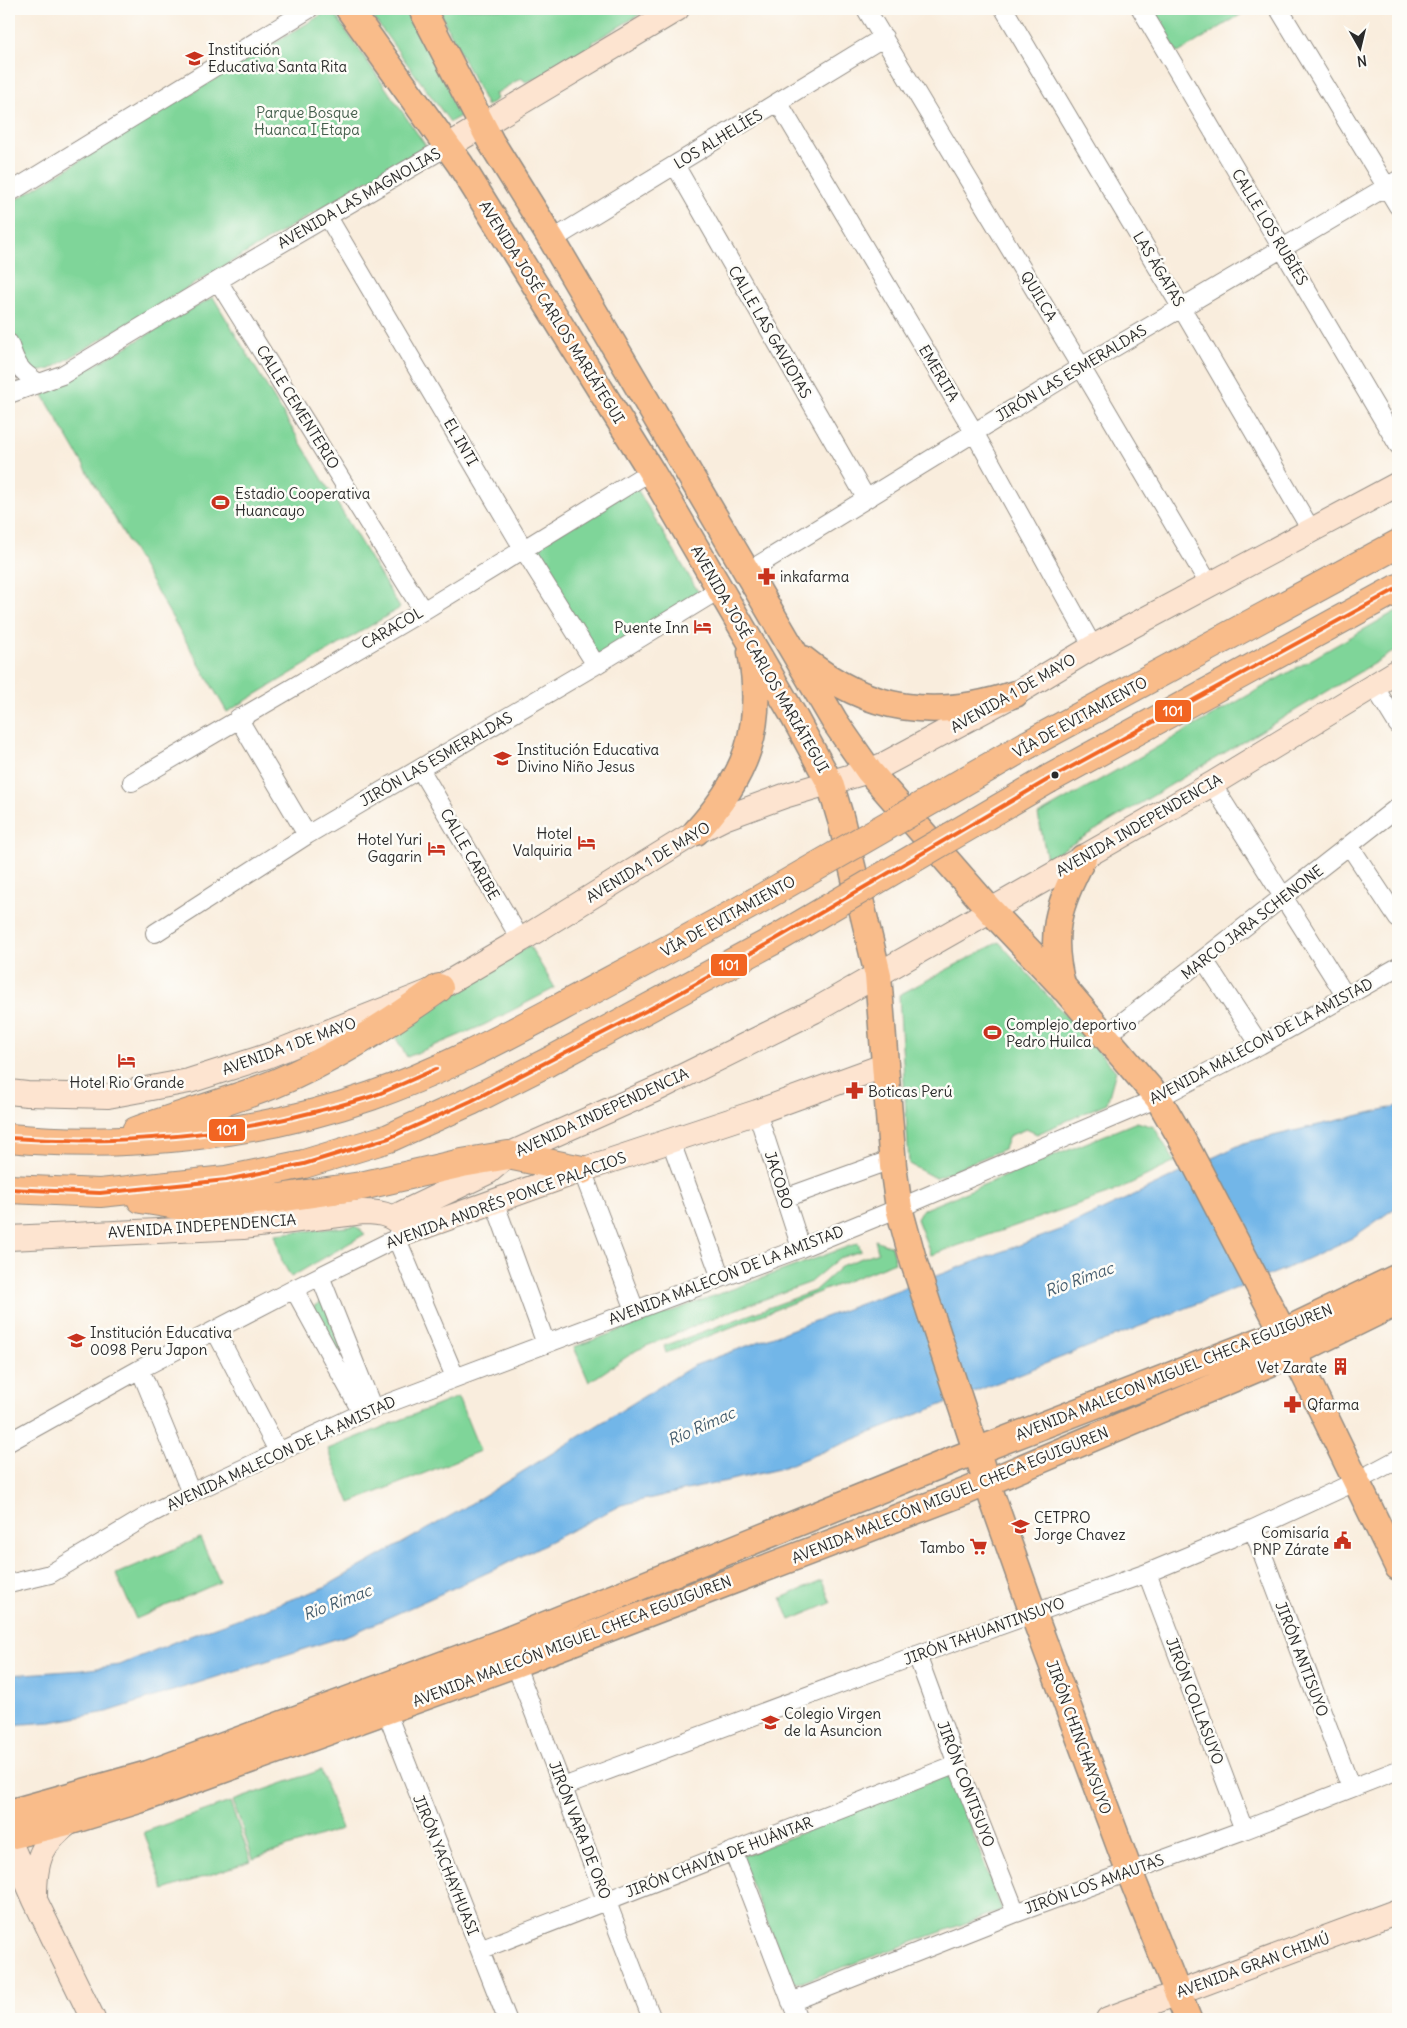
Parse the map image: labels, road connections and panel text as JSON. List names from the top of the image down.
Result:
{
  "streets": {
    "highway": ["VÍA DE EVITAMIENTO"],
    "main road": [
      "AVENIDA LAS MAGNOLIAS",
      "AVENIDA JOSÉ CARLOS MARIÁTEGUI",
      "AVENIDA 1 DE MAYO",
      "AVENIDA INDEPENDENCIA",
      "AVENIDA ANDRÉS PONCE PALACIOS",
      "AVENIDA MALECON MIGUEL CHECA EGUIGUREN",
      "AVENIDA MALECÓN MIGUEL CHECA EGUIGUREN",
      "JIRÓN CHINCHAYSUYO",
      "AVENIDA GRAN CHIMÚ"
    ],
    "street": [
      "LOS ALHELÍES",
      "CALLE LOS RUBÍES",
      "LAS ÁGATAS",
      "QUILCA",
      "CALLE LAS GAVIOTAS",
      "EMERITA",
      "JIRÓN LAS ESMERALDAS",
      "CALLE CEMENTERIO",
      "EL INTI",
      "CARACOL",
      "CALLE CARIBE",
      "MARCO JARA SCHENONE",
      "AVENIDA MALECON DE LA AMISTAD",
      "JACOBO",
      "JIRÓN TAHUANTINSUYO",
      "JIRÓN ANTISUYO",
      "JIRÓN COLLASUYO",
      "JIRÓN CONTISUYO",
      "JIRÓN VARA DE ORO",
      "JIRÓN CHAVÍN DE HUÁNTAR",
      "JIRÓN YACHAYHUASI",
      "JIRÓN LOS AMAUTAS"
    ]
  },
  "crossings": [
    ["LOS ALHELÍES", "QUILCA"],
    ["LOS ALHELÍES", "CALLE LAS GAVIOTAS"],
    ["LOS ALHELÍES", "EMERITA"],
    ["AVENIDA LAS MAGNOLIAS", "AVENIDA JOSÉ CARLOS MARIÁTEGUI"],
    ["AVENIDA LAS MAGNOLIAS", "CALLE CEMENTERIO"],
    ["AVENIDA LAS MAGNOLIAS", "EL INTI"],
    ["CALLE LOS RUBÍES", "JIRÓN LAS ESMERALDAS"],
    ["LAS ÁGATAS", "JIRÓN LAS ESMERALDAS"],
    ["LAS ÁGATAS", "AVENIDA 1 DE MAYO"],
    ["QUILCA", "JIRÓN LAS ESMERALDAS"],
    ["QUILCA", "AVENIDA 1 DE MAYO"],
    ["AVENIDA JOSÉ CARLOS MARIÁTEGUI", "JIRÓN LAS ESMERALDAS"],
    ["AVENIDA JOSÉ CARLOS MARIÁTEGUI", "CARACOL"],
    ["AVENIDA JOSÉ CARLOS MARIÁTEGUI", "AVENIDA 1 DE MAYO"],
    ["AVENIDA JOSÉ CARLOS MARIÁTEGUI", "AVENIDA INDEPENDENCIA"],
    ["AVENIDA JOSÉ CARLOS MARIÁTEGUI", "AVENIDA MALECON DE LA AMISTAD"],
    ["AVENIDA JOSÉ CARLOS MARIÁTEGUI", "AVENIDA ANDRÉS PONCE PALACIOS"],
    ["AVENIDA JOSÉ CARLOS MARIÁTEGUI", "AVENIDA MALECON MIGUEL CHECA EGUIGUREN"],
    ["AVENIDA JOSÉ CARLOS MARIÁTEGUI", "AVENIDA MALECÓN MIGUEL CHECA EGUIGUREN"],
    ["AVENIDA JOSÉ CARLOS MARIÁTEGUI", "JIRÓN CHINCHAYSUYO"],
    ["CALLE LAS GAVIOTAS", "JIRÓN LAS ESMERALDAS"],
    ["EMERITA", "JIRÓN LAS ESMERALDAS"],
    ["EMERITA", "AVENIDA 1 DE MAYO"],
    ["JIRÓN LAS ESMERALDAS", "EL INTI"],
    ["JIRÓN LAS ESMERALDAS", "CALLE CARIBE"],
    ["CALLE CEMENTERIO", "CARACOL"],
    ["EL INTI", "CARACOL"],
    ["AVENIDA 1 DE MAYO", "CALLE CARIBE"],
    ["AVENIDA INDEPENDENCIA", "AVENIDA ANDRÉS PONCE PALACIOS"],
    ["AVENIDA MALECON DE LA AMISTAD", "JACOBO"],
    ["JACOBO", "AVENIDA ANDRÉS PONCE PALACIOS"],
    ["AVENIDA MALECON MIGUEL CHECA EGUIGUREN", "AVENIDA MALECÓN MIGUEL CHECA EGUIGUREN"],
    ["AVENIDA MALECON MIGUEL CHECA EGUIGUREN", "JIRÓN CHINCHAYSUYO"],
    ["AVENIDA MALECÓN MIGUEL CHECA EGUIGUREN", "JIRÓN CHINCHAYSUYO"],
    ["AVENIDA MALECÓN MIGUEL CHECA EGUIGUREN", "JIRÓN VARA DE ORO"],
    ["AVENIDA MALECÓN MIGUEL CHECA EGUIGUREN", "JIRÓN YACHAYHUASI"],
    ["JIRÓN TAHUANTINSUYO", "JIRÓN ANTISUYO"],
    ["JIRÓN TAHUANTINSUYO", "JIRÓN COLLASUYO"],
    ["JIRÓN TAHUANTINSUYO", "JIRÓN CHINCHAYSUYO"],
    ["JIRÓN TAHUANTINSUYO", "JIRÓN CONTISUYO"],
    ["JIRÓN TAHUANTINSUYO", "JIRÓN VARA DE ORO"],
    ["JIRÓN ANTISUYO", "JIRÓN LOS AMAUTAS"],
    ["JIRÓN COLLASUYO", "JIRÓN LOS AMAUTAS"],
    ["JIRÓN CHINCHAYSUYO", "JIRÓN LOS AMAUTAS"],
    ["JIRÓN CHINCHAYSUYO", "AVENIDA GRAN CHIMÚ"],
    ["JIRÓN CONTISUYO", "JIRÓN CHAVÍN DE HUÁNTAR"],
    ["JIRÓN CONTISUYO", "JIRÓN LOS AMAUTAS"],
    ["JIRÓN VARA DE ORO", "JIRÓN CHAVÍN DE HUÁNTAR"],
    ["JIRÓN CHAVÍN DE HUÁNTAR", "JIRÓN YACHAYHUASI"]
  ],
  "water": ["Río Rímac"],
  "parks": ["Parque Bosque Huanca I Etapa"],
  "places": {
    "school or university": [
      "Institución Educativa Santa Rita",
      "Institución Educativa Divino Niño Jesus",
      "Institución Educativa 0098 Peru Japon",
      "CETPRO Jorge Chavez",
      "Colegio Virgen de la Asuncion"
    ],
    "sports": ["Estadio Cooperativa Huancayo", "Complejo deportivo Pedro Huilca"],
    "pharmacy": ["inkafarma", "Boticas Perú", "Qfarma"],
    "hotel": [
      "Puente Inn",
      "Hotel Valquiria",
      "Hotel Yuri Gagarin",
      "Hotel Rio Grande"
    ],
    "building": ["Vet Zarate"],
    "public building": ["Comisaría PNP Zárate"],
    "supermarket": ["Tambo"]
  },
  "lines": ["transit line 101"],
  "north": "bottom"
}
